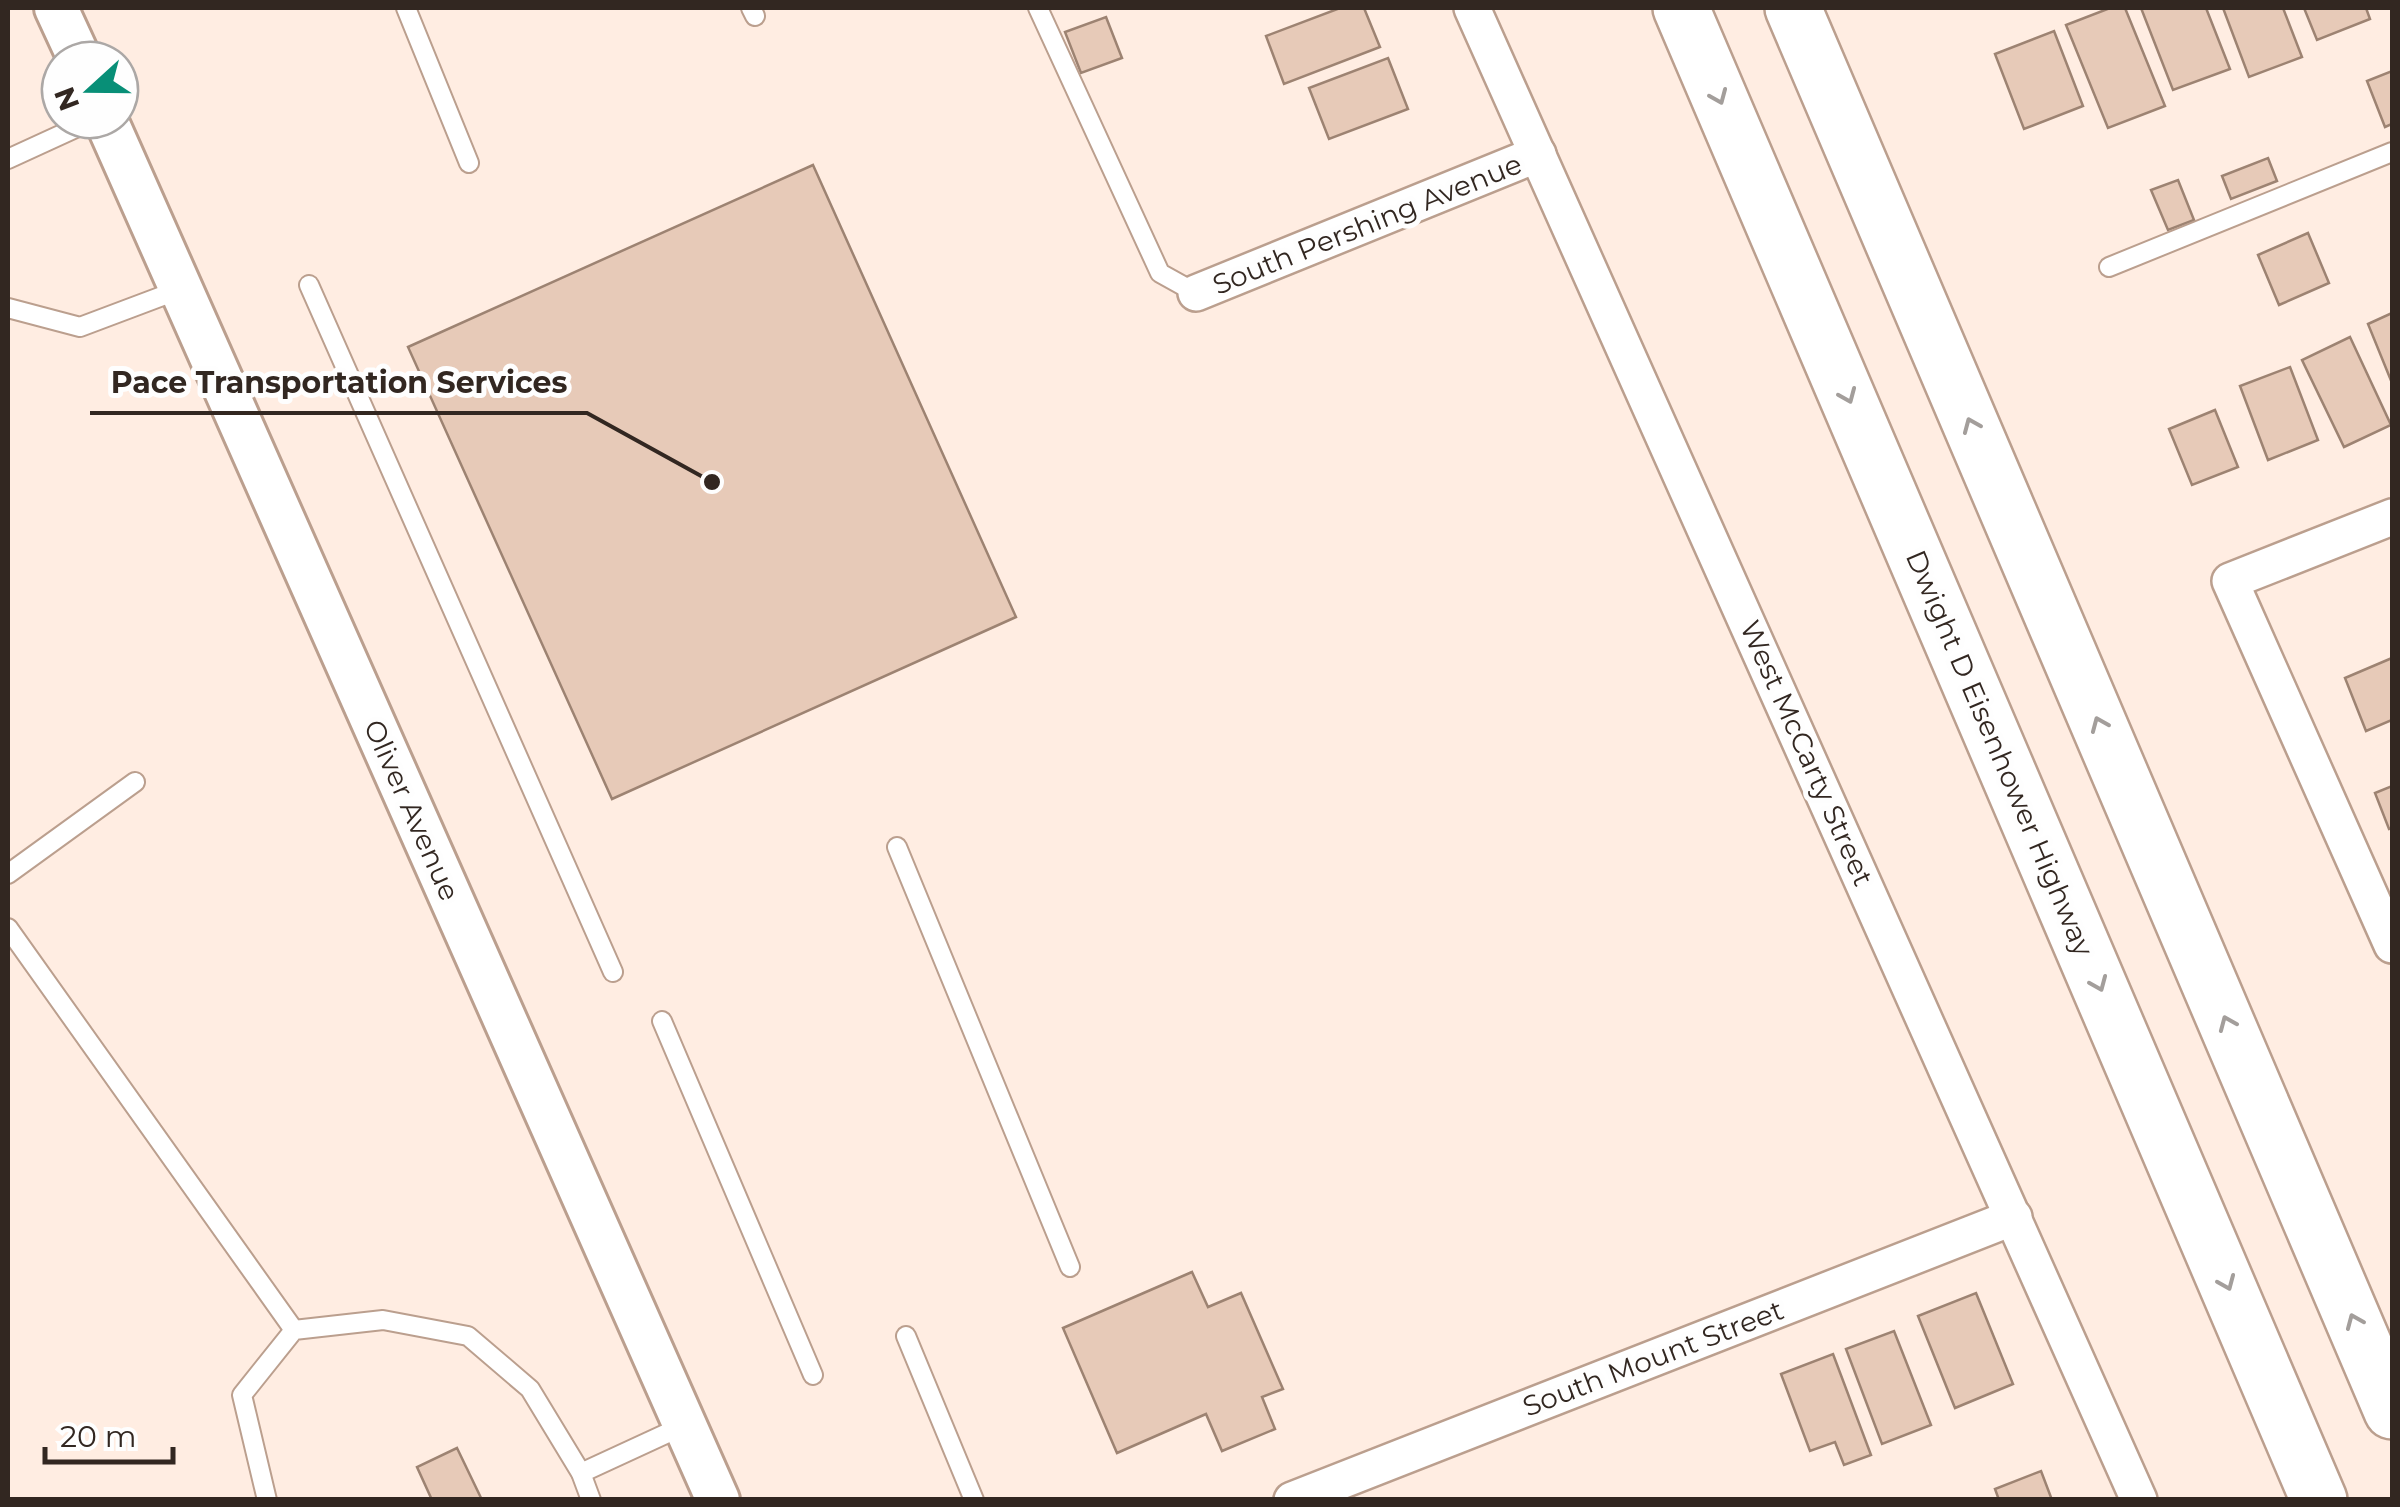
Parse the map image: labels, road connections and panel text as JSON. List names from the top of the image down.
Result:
{
  "streets": {
    "highway": ["Dwight D Eisenhower Highway"],
    "street": [
      "South Pershing Avenue",
      "West McCarty Street",
      "Oliver Avenue",
      "South Mount Street"
    ]
  },
  "crossings": [
    ["South Pershing Avenue", "West McCarty Street"],
    ["West McCarty Street", "South Mount Street"]
  ],
  "places": ["Pace Transportation Services"],
  "scale_bar": "20 m",
  "north": "left"
}
